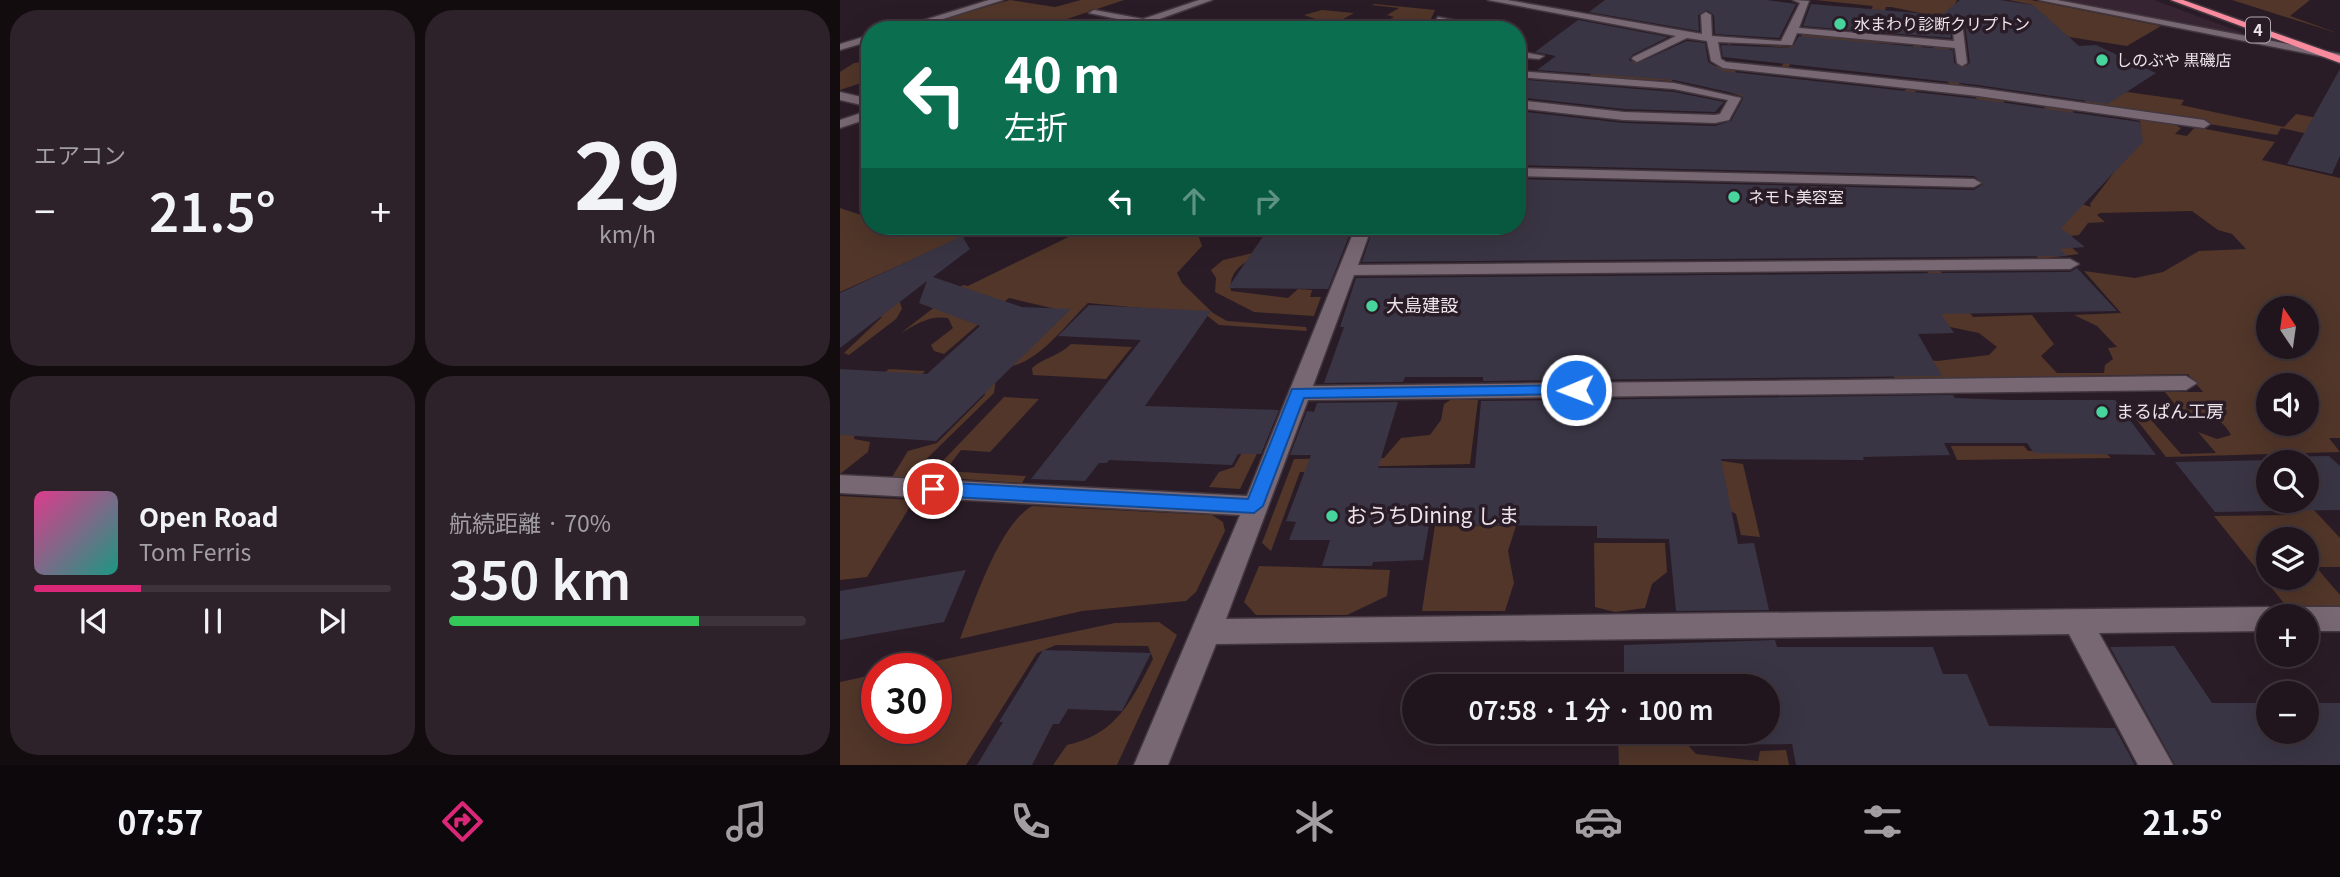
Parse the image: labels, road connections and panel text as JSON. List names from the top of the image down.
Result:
{
  "streets": {
    "highway": ["4"]
  },
  "places": [
    "水まわり診断クリプトン",
    "しのぶや 黒磯店",
    "ネモト美容室",
    "大島建設",
    "まるぱん工房",
    "おうちDining しま"
  ],
  "north": "top",
  "page": {
    "tile": [
      "エアコン",
      ["29", "km/h"],
      ["航続距離 · 70%", "350 km"]
    ],
    "turn": ["40 m", "左折"],
    "heat": ["−", "21.5°", "+"],
    "map_buttons": ["+", "−"],
    "song": ["Open Road", "Tom Ferris"],
    "limit": "30",
    "trip": "07:58 · 1 分 · 100 m",
    "tabs": ["07:57", "21.5°"]
  }
}
